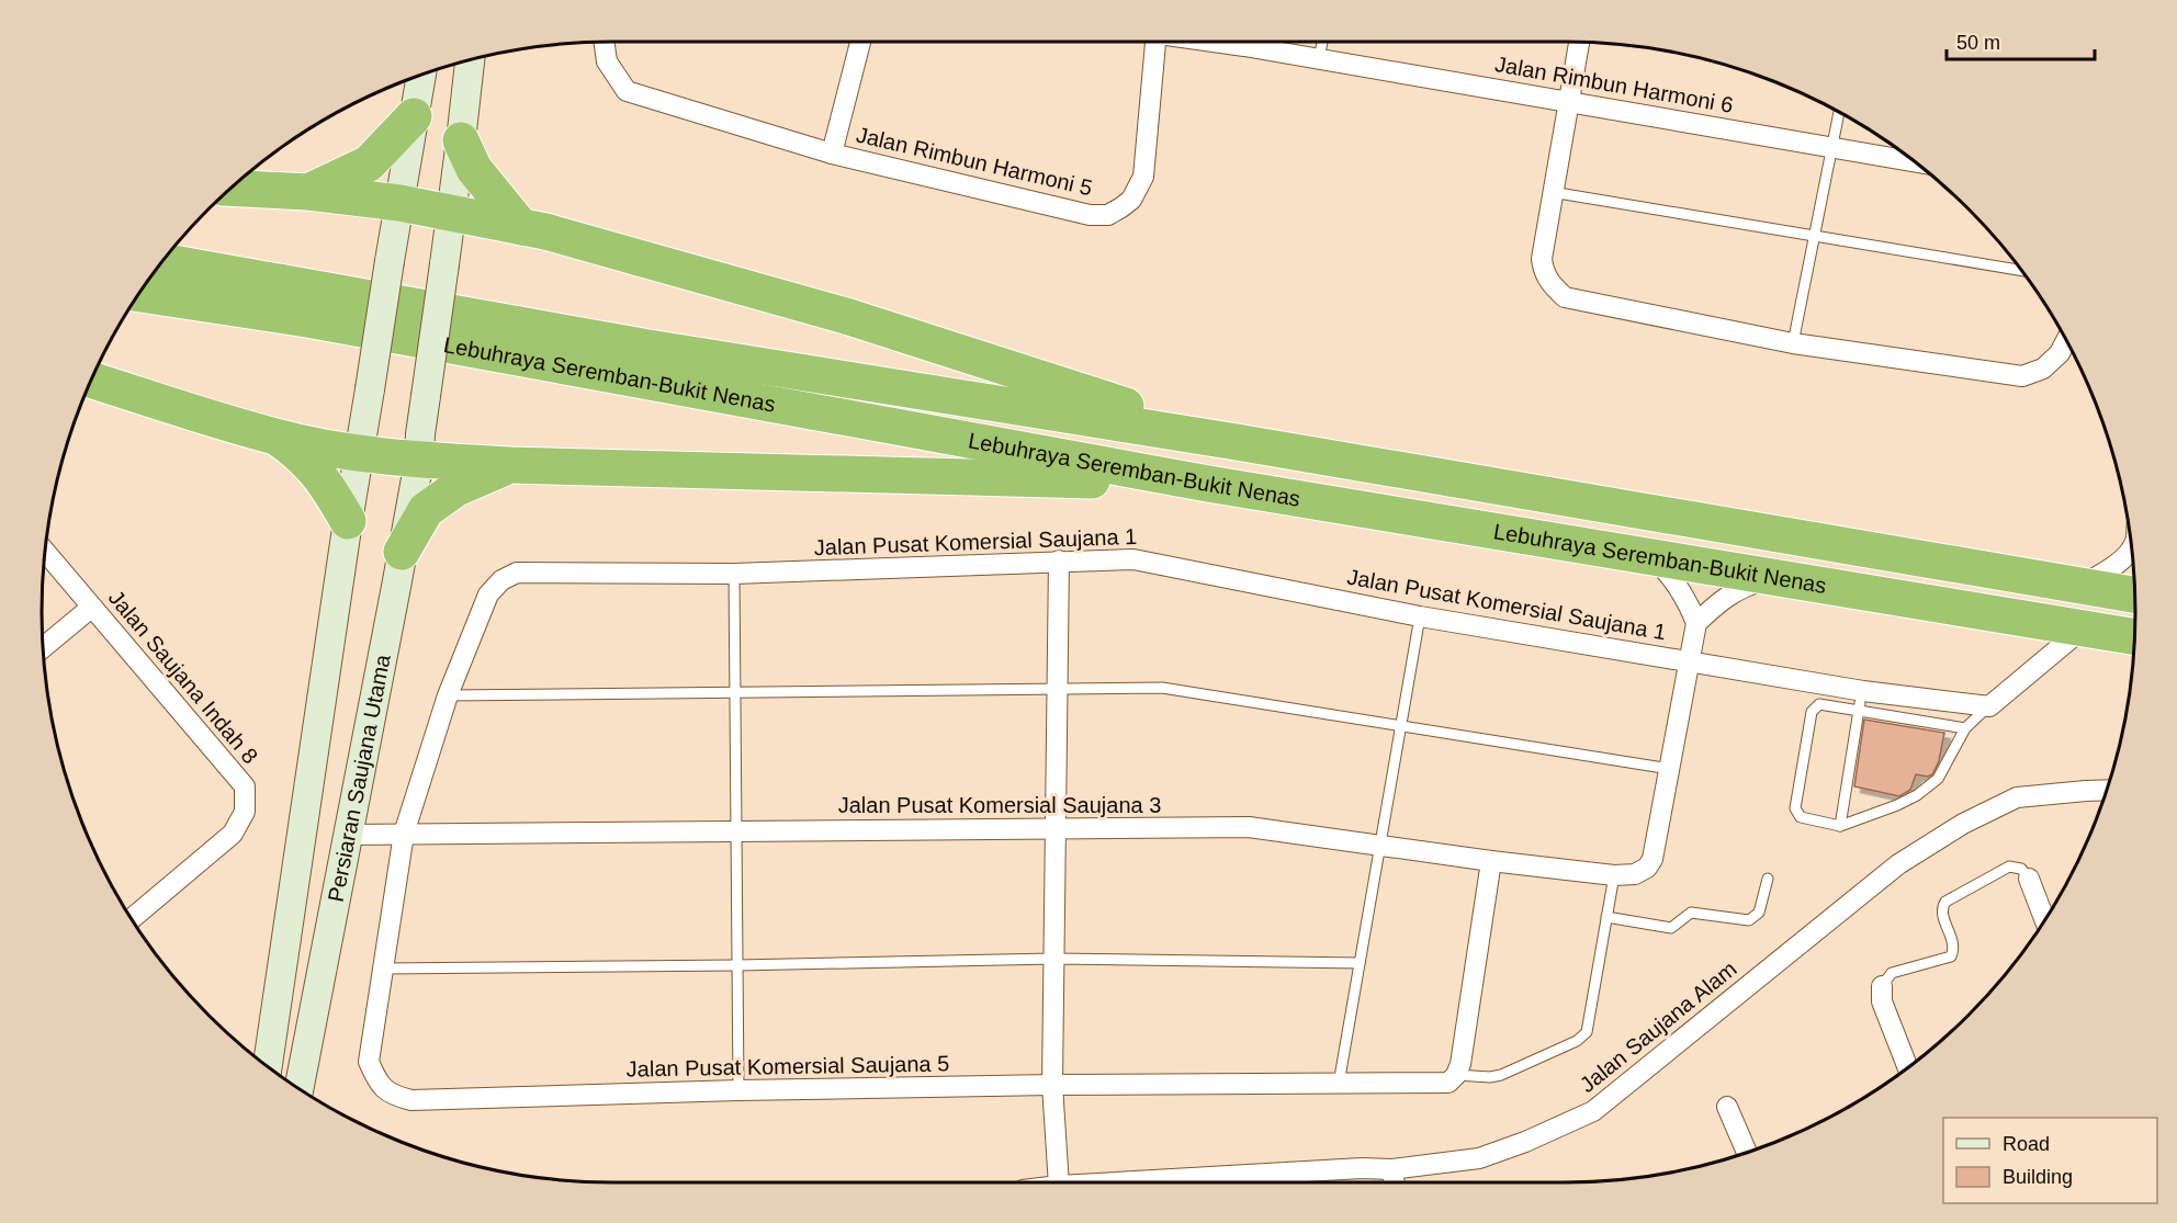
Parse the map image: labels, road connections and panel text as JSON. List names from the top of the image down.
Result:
{
  "streets": {
    "highway": ["Lebuhraya Seremban-Bukit Nenas"],
    "main road": ["Persiaran Saujana Utama"],
    "street": [
      "Jalan Rimbun Harmoni 6",
      "Jalan Rimbun Harmoni 5",
      "Jalan Pusat Komersial Saujana 1",
      "Jalan Saujana Indah 8",
      "Jalan Pusat Komersial Saujana 3",
      "Jalan Saujana Alam",
      "Jalan Pusat Komersial Saujana 5"
    ]
  },
  "crossings": [
    ["Jalan Pusat Komersial Saujana 1", "Jalan Pusat Komersial Saujana 3"],
    ["Jalan Pusat Komersial Saujana 1", "Jalan Pusat Komersial Saujana 5"],
    ["Persiaran Saujana Utama", "Jalan Pusat Komersial Saujana 3"],
    ["Jalan Pusat Komersial Saujana 3", "Jalan Pusat Komersial Saujana 5"]
  ],
  "legend": ["Road", "Building"],
  "scale_bar": "50 m"
}
